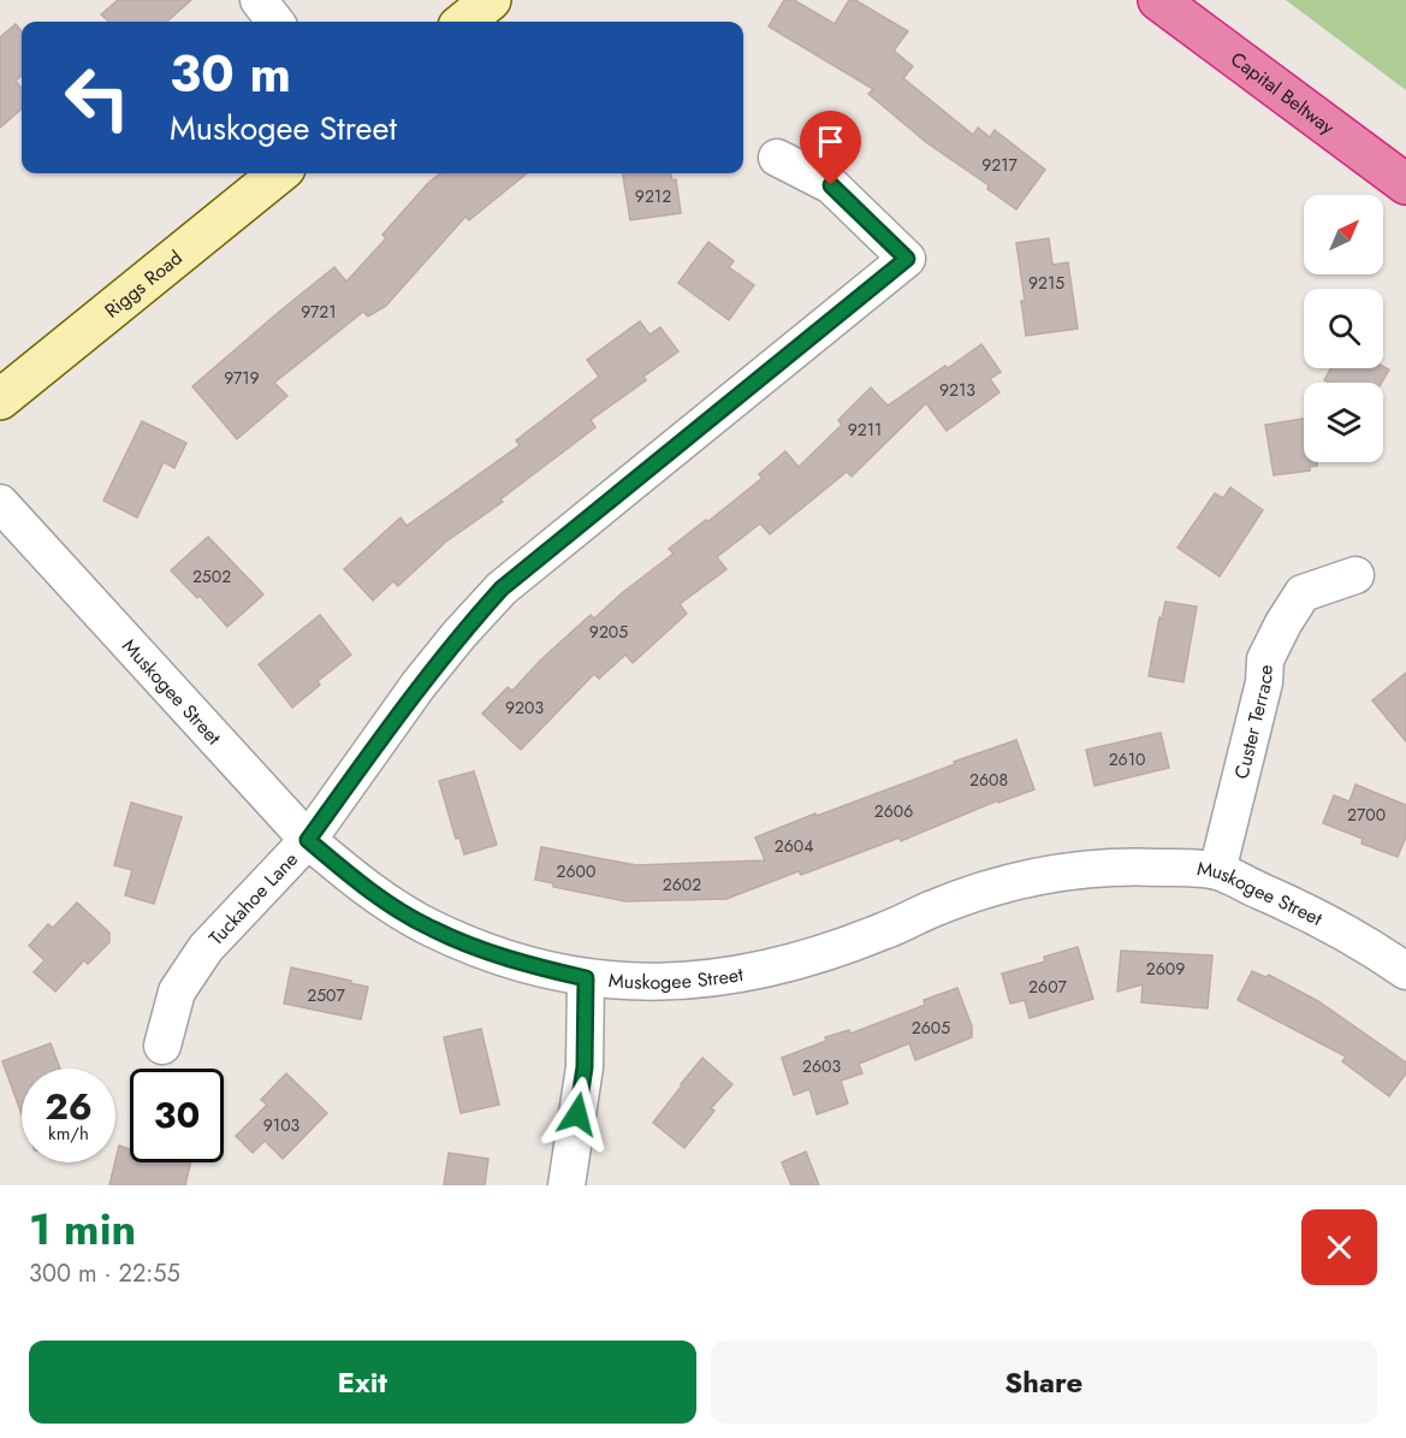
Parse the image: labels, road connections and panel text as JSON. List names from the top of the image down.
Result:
{
  "streets": {
    "highway": ["Capital Beltway"],
    "main road": ["Riggs Road"],
    "street": ["Muskogee Street", "Custer Terrace", "Tuckahoe Lane"]
  },
  "crossings": [
    ["Muskogee Street", "Custer Terrace"],
    ["Muskogee Street", "Tuckahoe Lane"]
  ],
  "house_numbers": [
    "9217",
    "9212",
    "9215",
    "9721",
    "9719",
    "9213",
    "9211",
    "2502",
    "9205",
    "9203",
    "2610",
    "2608",
    "2606",
    "2700",
    "2604",
    "2600",
    "2602",
    "2609",
    "2607",
    "2507",
    "2605",
    "2603",
    "9103"
  ],
  "north": "top right",
  "page": {
    "turn": ["30 m", "Muskogee Street"],
    "speed": "26 km/h",
    "limit": "30",
    "heading": ["1 min", "300 m · 22:55"],
    "buttons": ["Exit", "Share"]
  }
}
